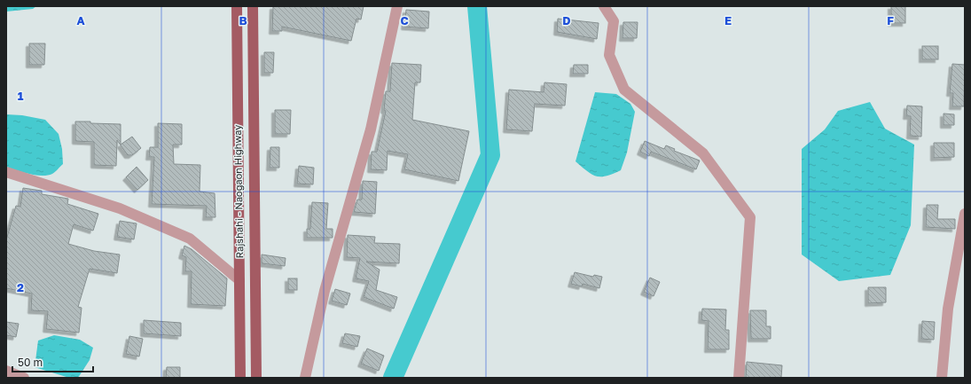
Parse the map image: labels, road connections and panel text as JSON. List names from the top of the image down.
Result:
{
  "streets": {
    "main road": ["Rajshahi - Naogaon Highway"]
  },
  "scale_bar": "50 m",
  "grid": {
    "columns": [
      "A",
      "B",
      "C",
      "D",
      "E",
      "F"
    ],
    "rows": ["1", "2"]
  }
}
